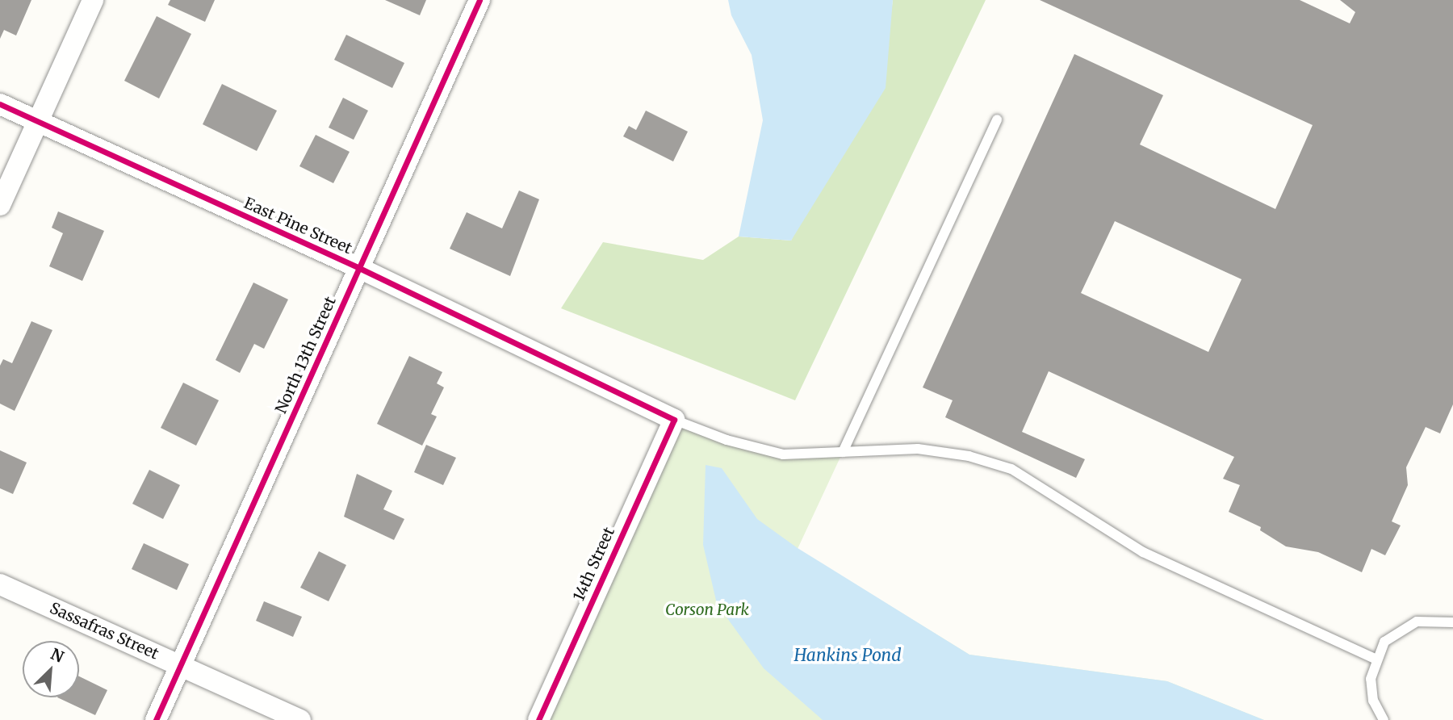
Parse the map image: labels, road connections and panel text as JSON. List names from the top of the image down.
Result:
{
  "streets": {
    "street": [
      "East Pine Street",
      "North 13th Street",
      "14th Street",
      "Sassafras Street"
    ]
  },
  "crossings": [
    ["East Pine Street", "North 13th Street"],
    ["East Pine Street", "14th Street"],
    ["North 13th Street", "Sassafras Street"]
  ],
  "water": ["Hankins Pond"],
  "parks": ["Corson Park"],
  "north": "top right"
}
